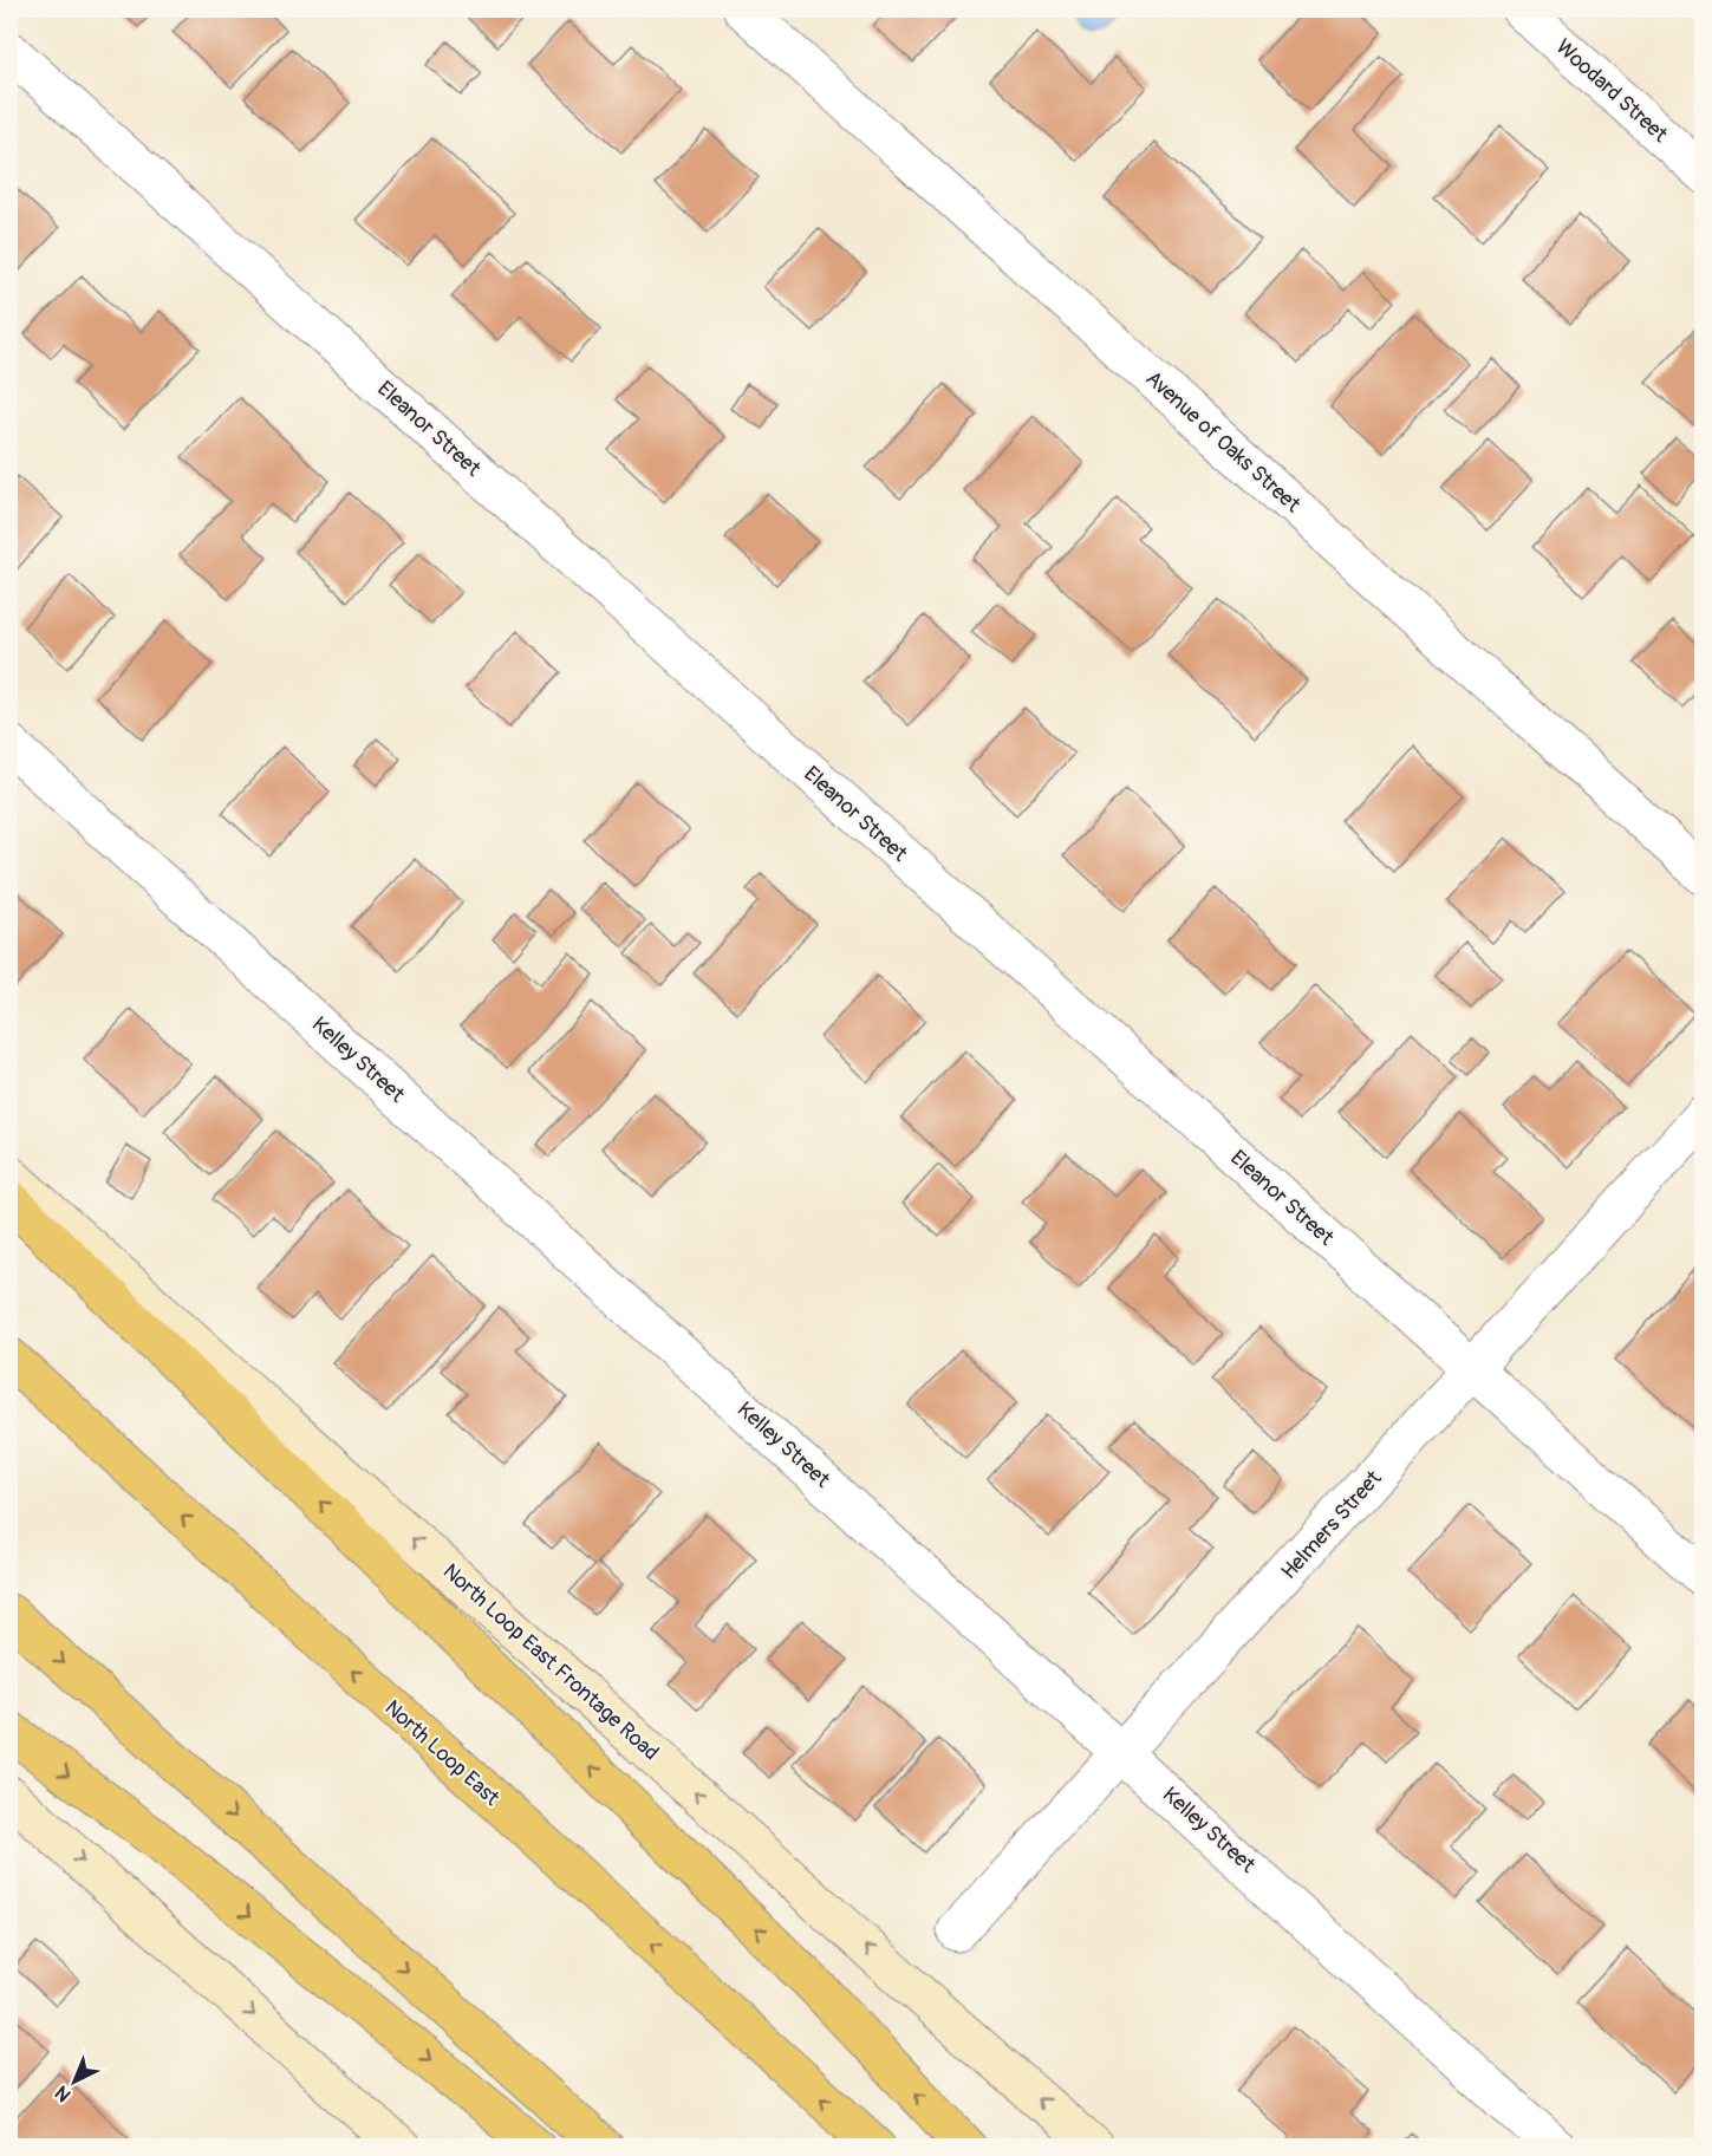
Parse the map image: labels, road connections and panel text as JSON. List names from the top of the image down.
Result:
{
  "streets": {
    "highway": ["North Loop East"],
    "main road": ["North Loop East Frontage Road"],
    "street": [
      "Woodard Street",
      "Eleanor Street",
      "Avenue of Oaks Street",
      "Kelley Street",
      "Helmers Street"
    ]
  },
  "crossings": [
    ["Eleanor Street", "Helmers Street"],
    ["Kelley Street", "Helmers Street"]
  ],
  "one_way": ["North Loop East Frontage Road"],
  "north": "bottom left"
}
